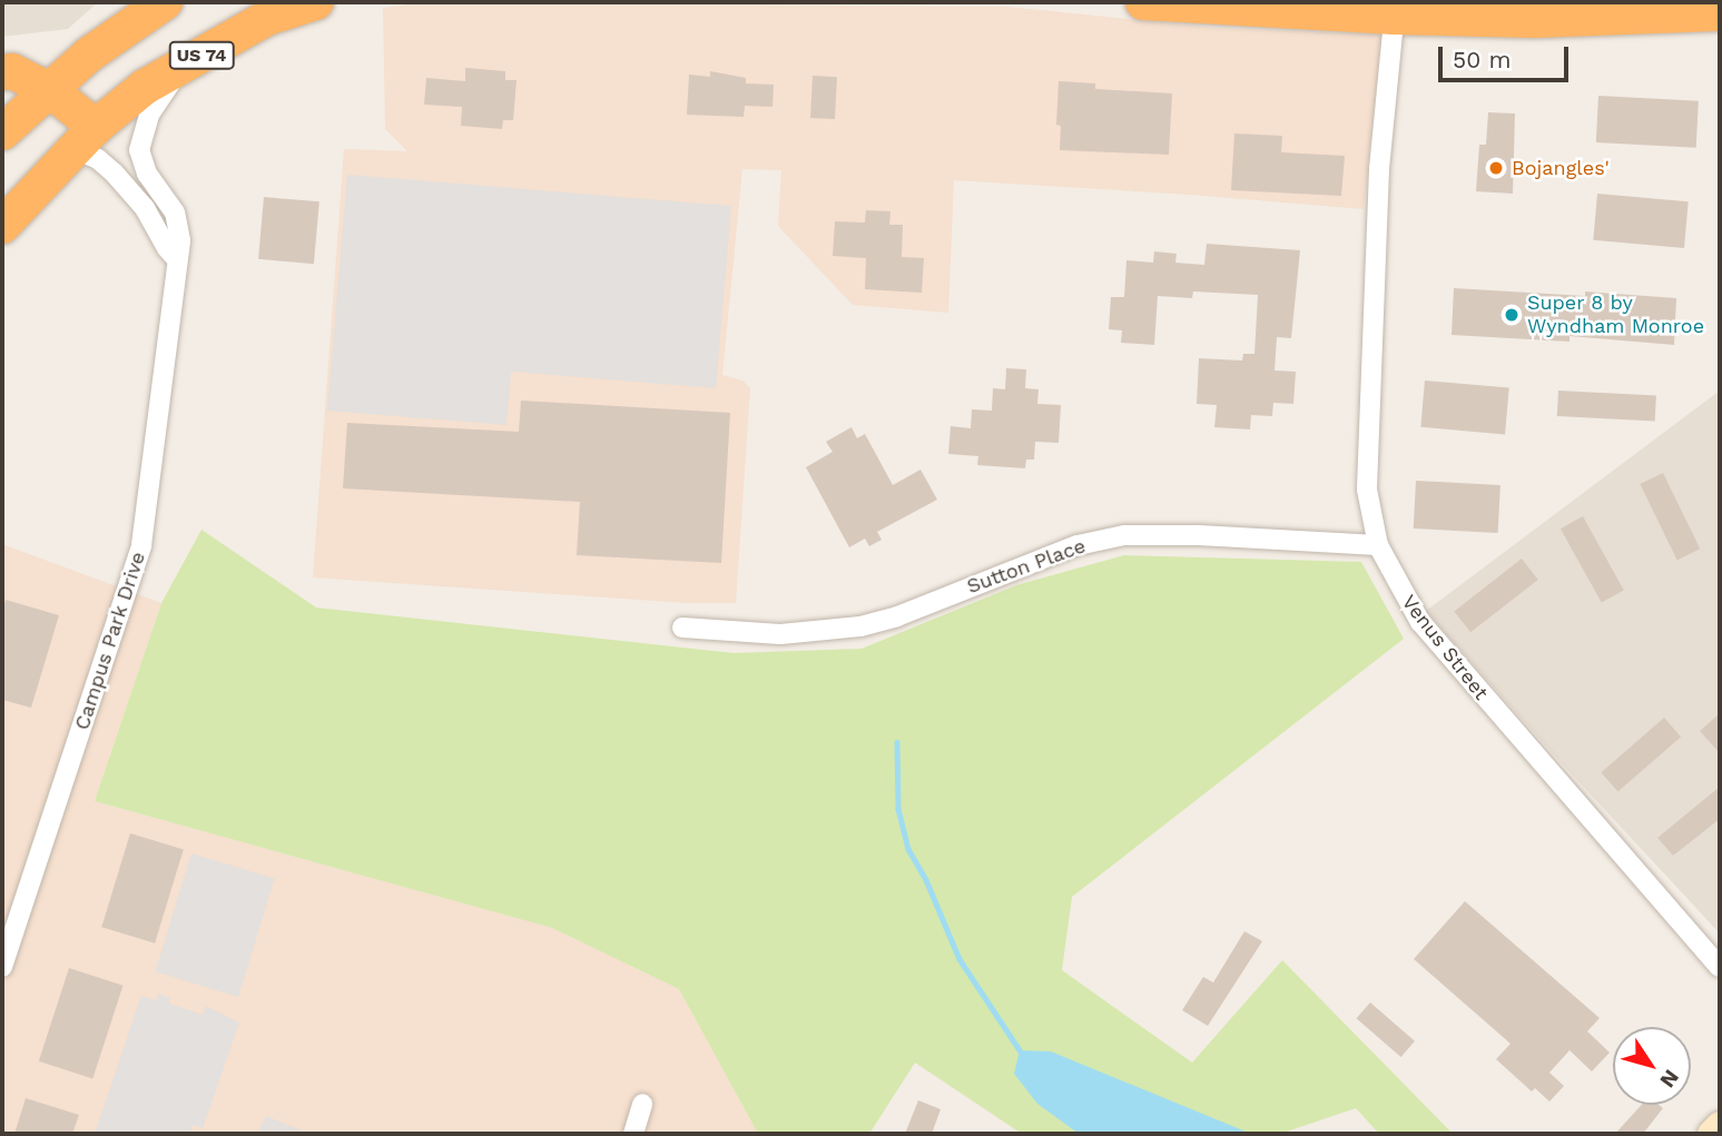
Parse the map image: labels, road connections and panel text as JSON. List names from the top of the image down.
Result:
{
  "streets": {
    "highway": ["US 74"],
    "street": ["Sutton Place", "Campus Park Drive", "Venus Street"]
  },
  "crossings": [
    ["US 74", "Campus Park Drive"],
    ["Sutton Place", "Venus Street"]
  ],
  "places": ["Bojangles'", "Super 8 by Wyndham Monroe"],
  "scale_bar": "50 m",
  "north": "bottom right"
}
